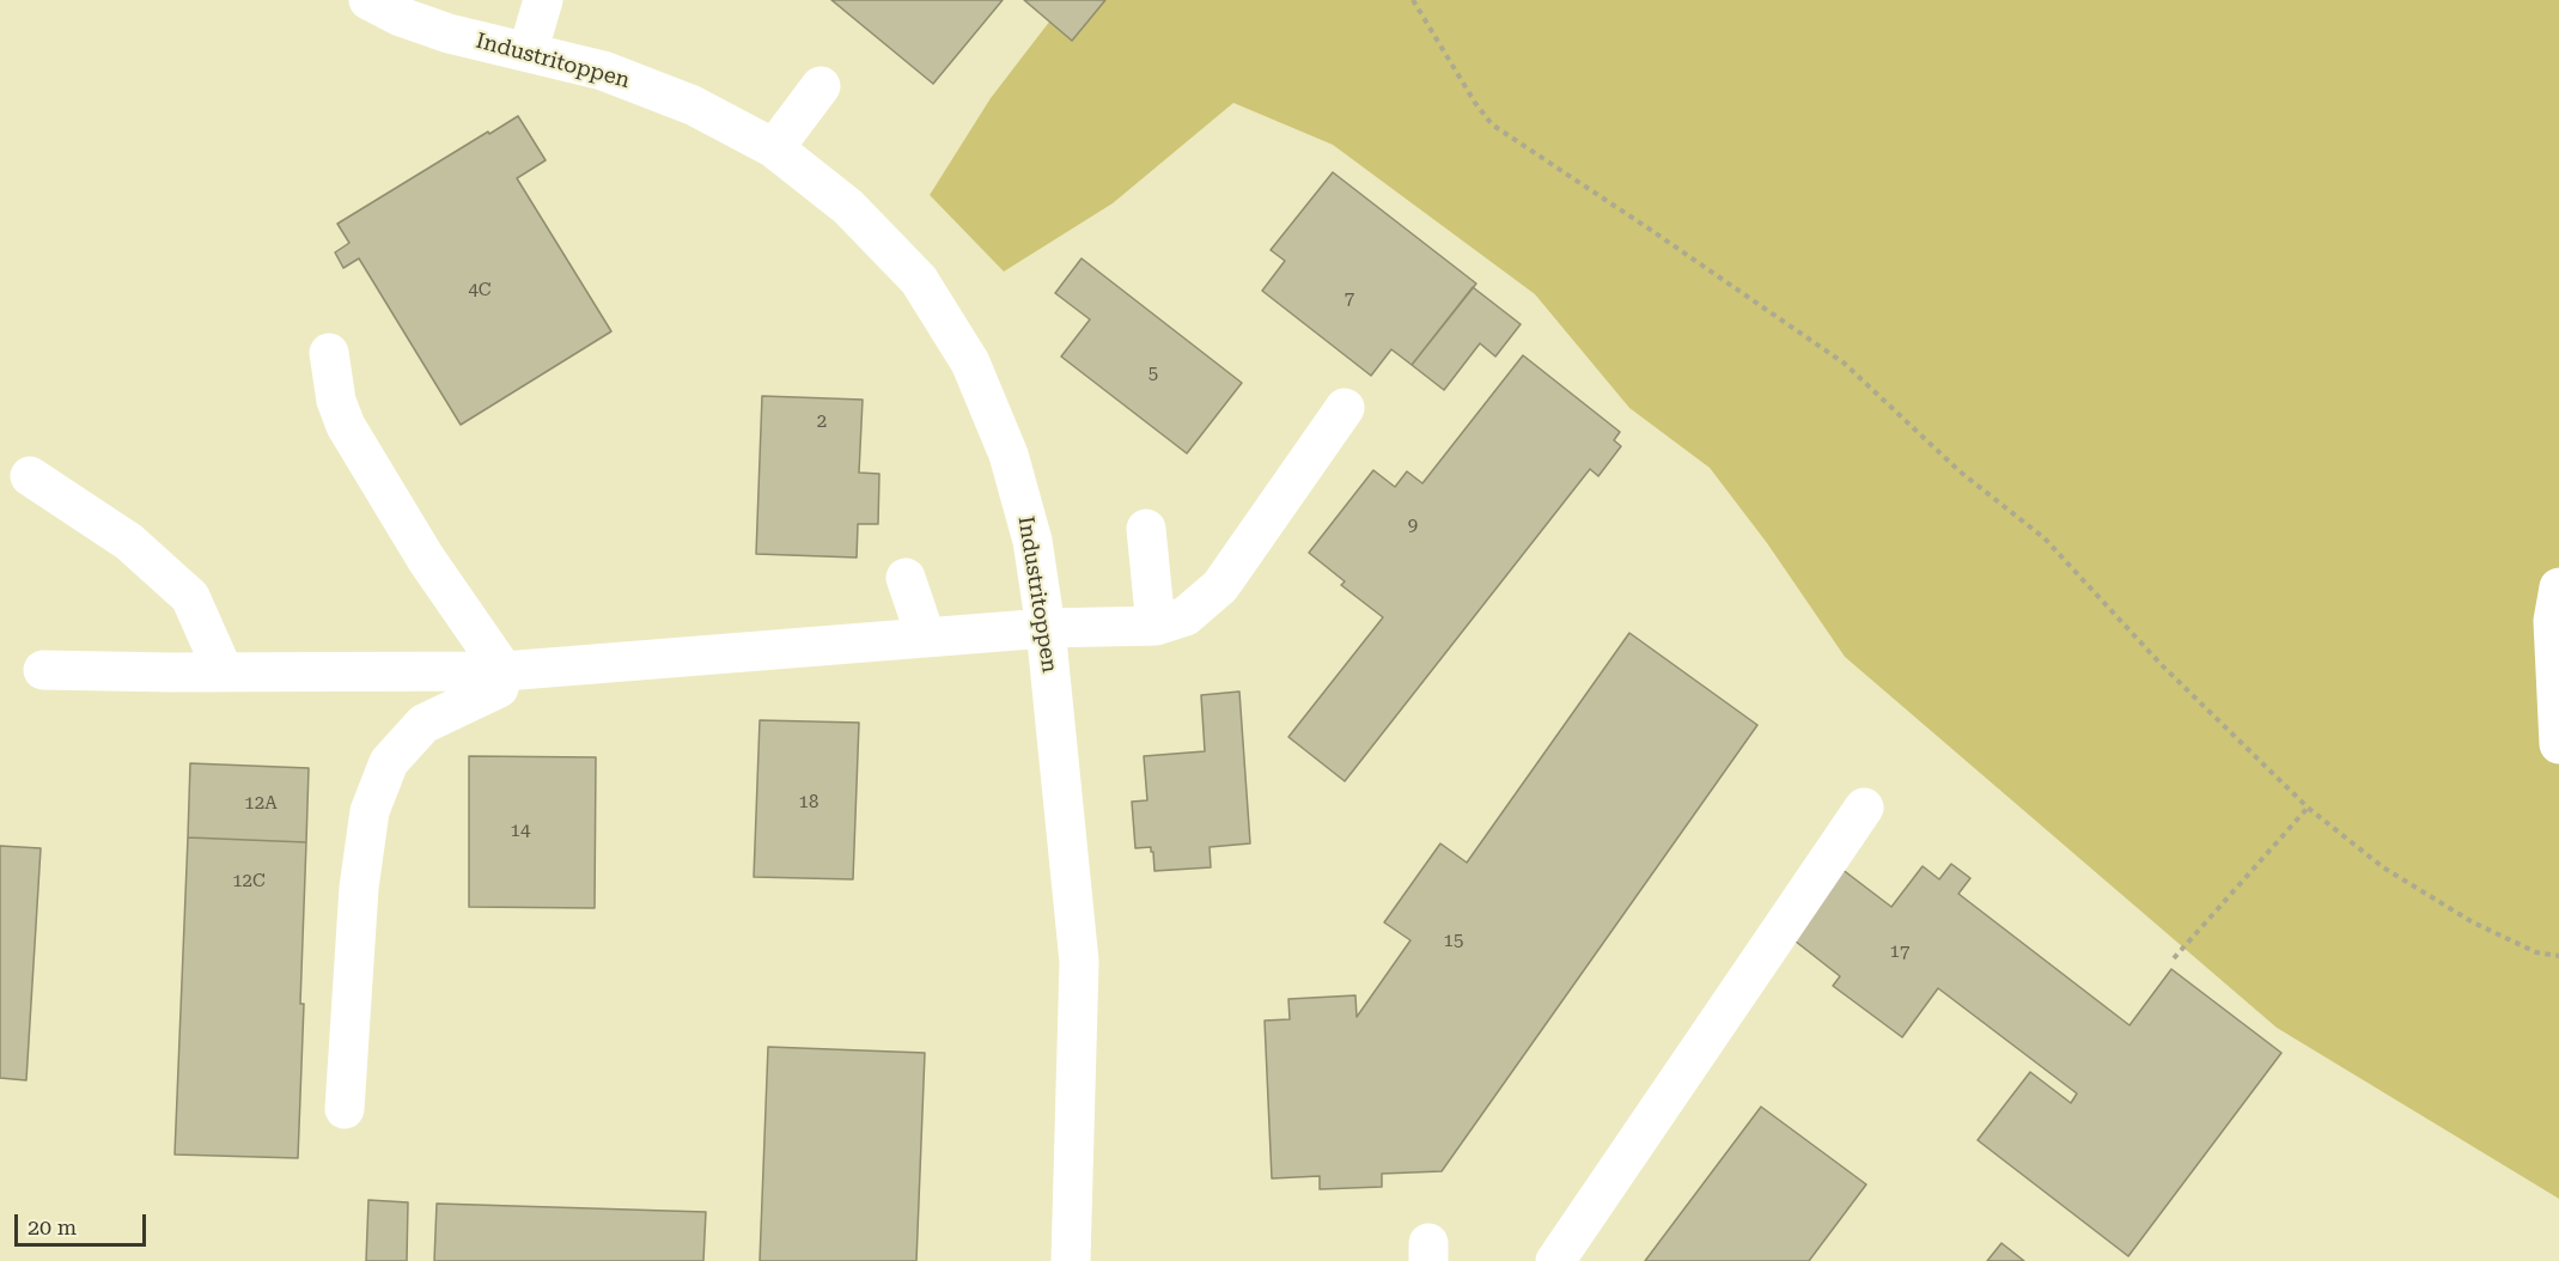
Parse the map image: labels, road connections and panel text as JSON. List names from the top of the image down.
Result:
{
  "streets": {
    "street": ["Industritoppen"]
  },
  "house_numbers": [
    "4C",
    "7",
    "5",
    "2",
    "9",
    "18",
    "12A",
    "14",
    "12C",
    "15",
    "17"
  ],
  "scale_bar": "20 m"
}
